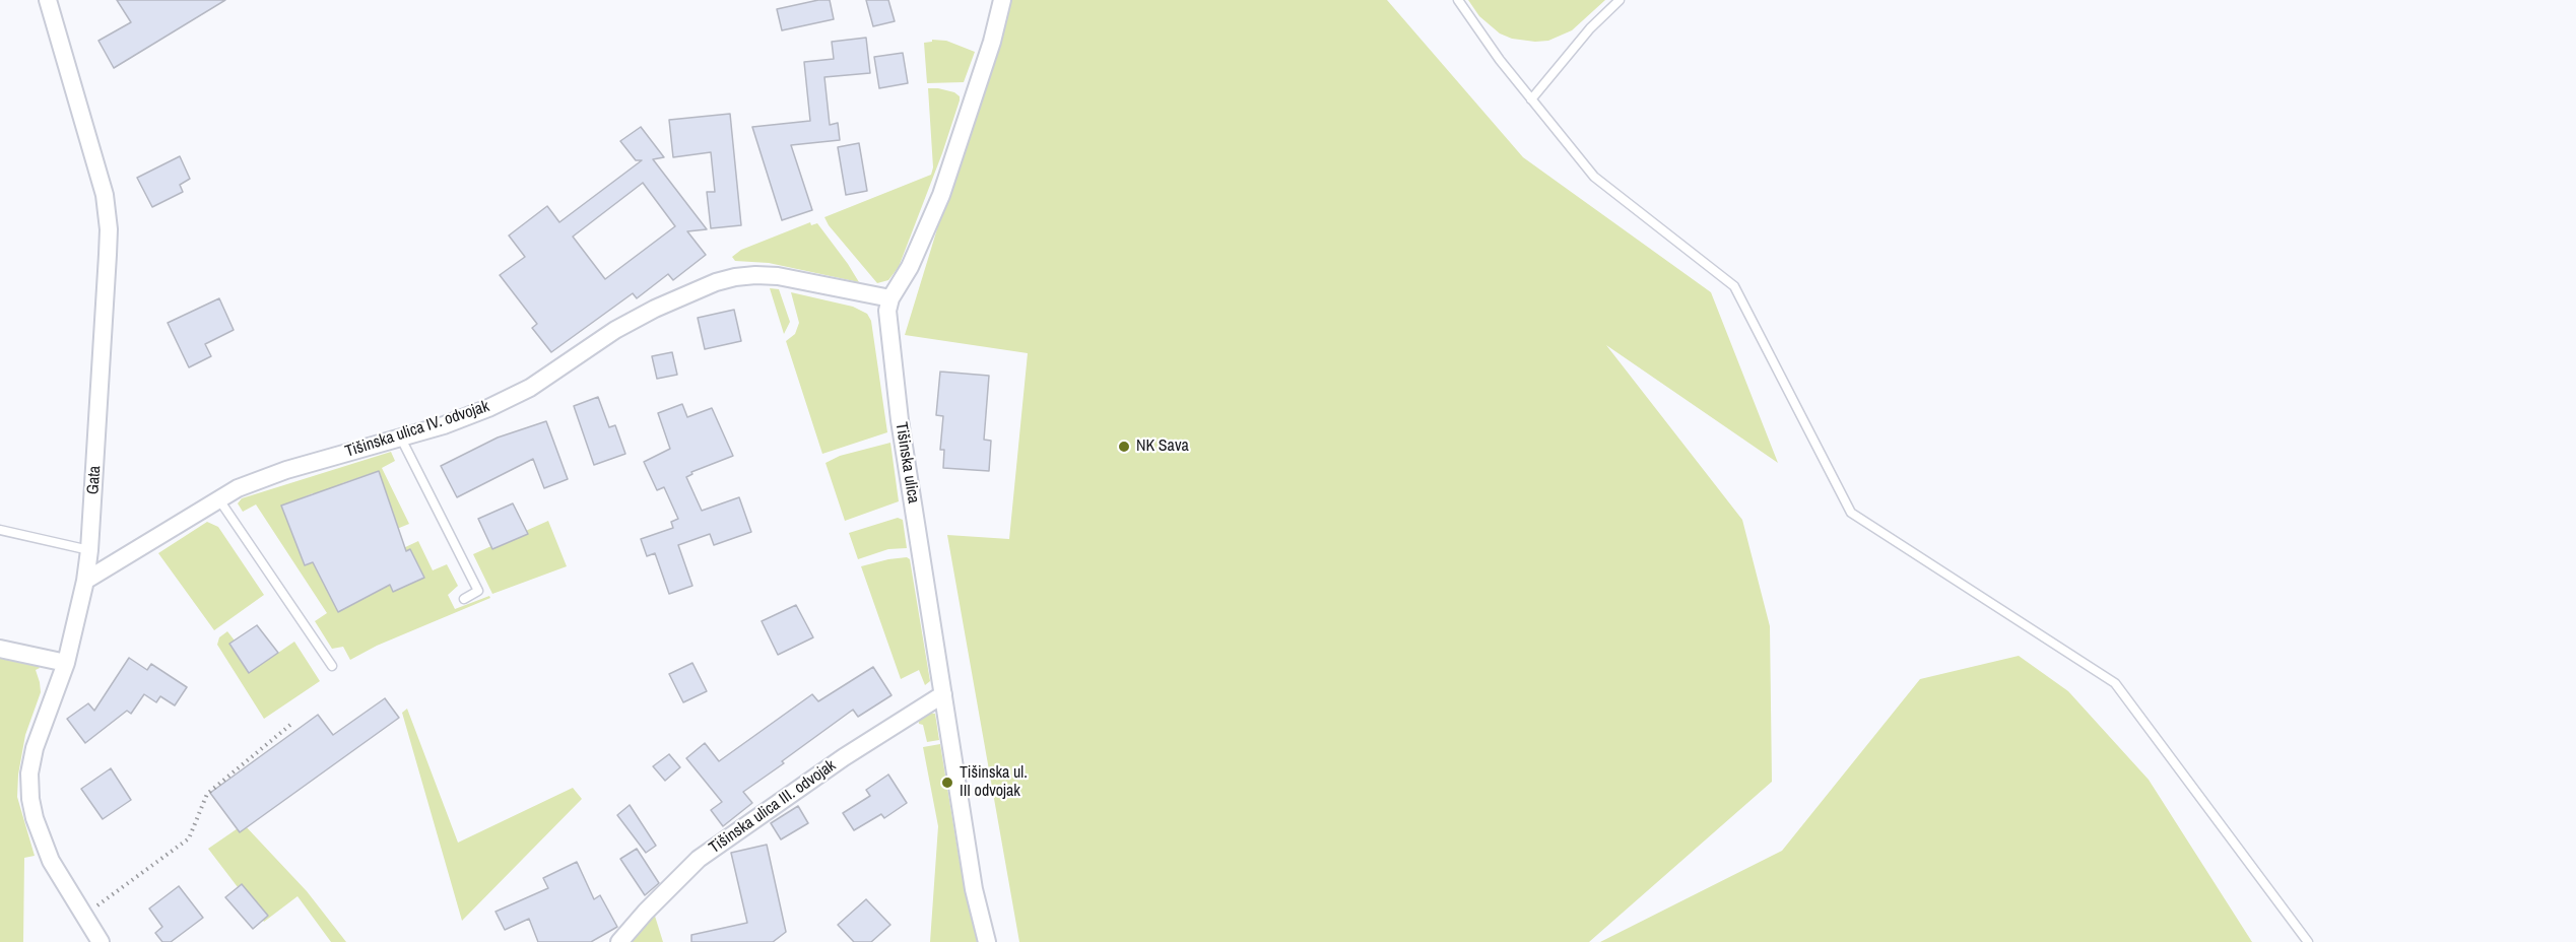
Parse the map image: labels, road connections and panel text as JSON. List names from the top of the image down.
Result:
{
  "streets": {
    "street": [
      "Tišinska ulica IV. odvojak",
      "Tišinska ulica",
      "Gata",
      "Tišinska ulica III. odvojak"
    ]
  },
  "crossings": [
    ["Tišinska ulica IV. odvojak", "Tišinska ulica"],
    ["Tišinska ulica IV. odvojak", "Gata"],
    ["Tišinska ulica", "Tišinska ulica III. odvojak"]
  ],
  "places": ["NK Sava", "Tišinska ul. III odvojak"]
}
